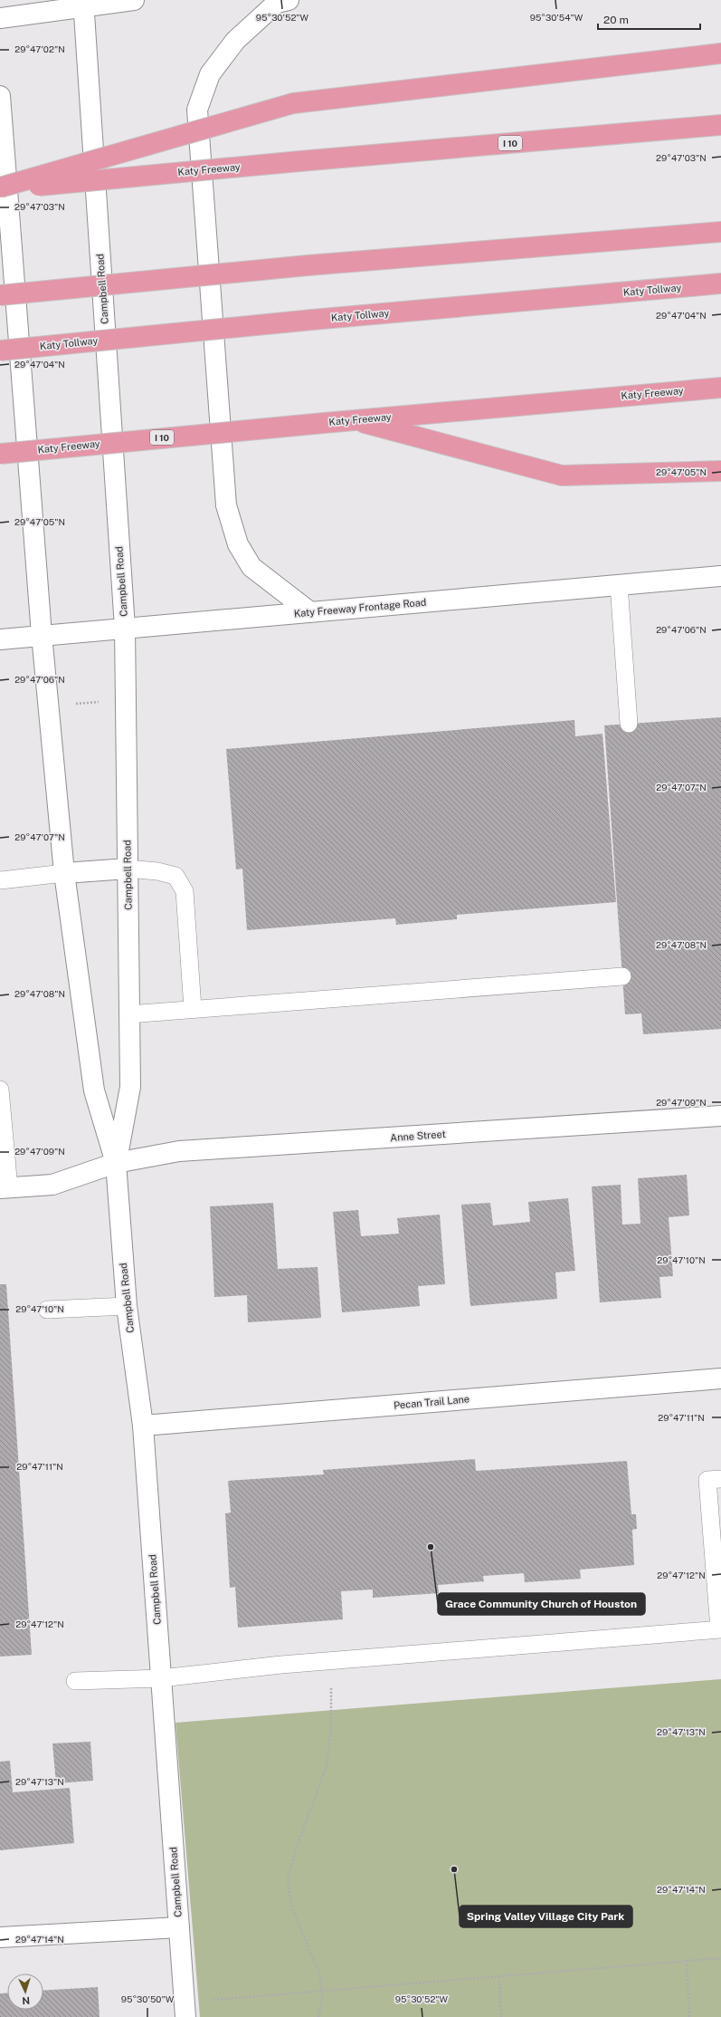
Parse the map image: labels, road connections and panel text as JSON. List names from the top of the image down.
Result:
{
  "streets": {
    "highway": ["I 10", "Katy Freeway", "Katy Tollway"],
    "street": [
      "Campbell Road",
      "Katy Freeway Frontage Road",
      "Anne Street",
      "Pecan Trail Lane"
    ]
  },
  "crossings": [
    ["Campbell Road", "Katy Freeway Frontage Road"],
    ["Campbell Road", "Anne Street"],
    ["Campbell Road", "Pecan Trail Lane"]
  ],
  "places": ["Grace Community Church of Houston", "Spring Valley Village City Park"],
  "scale_bar": "20 m",
  "north": "bottom",
  "coordinates": [
    "95°30'52\"W",
    "95°30'54\"W",
    "29°47'02\"N",
    "29°47'03\"N",
    "29°47'04\"N",
    "29°47'05\"N",
    "29°47'06\"N",
    "29°47'07\"N",
    "29°47'08\"N",
    "29°47'09\"N",
    "29°47'10\"N",
    "29°47'11\"N",
    "29°47'12\"N",
    "29°47'13\"N",
    "29°47'14\"N",
    "95°30'50\"W"
  ]
}
